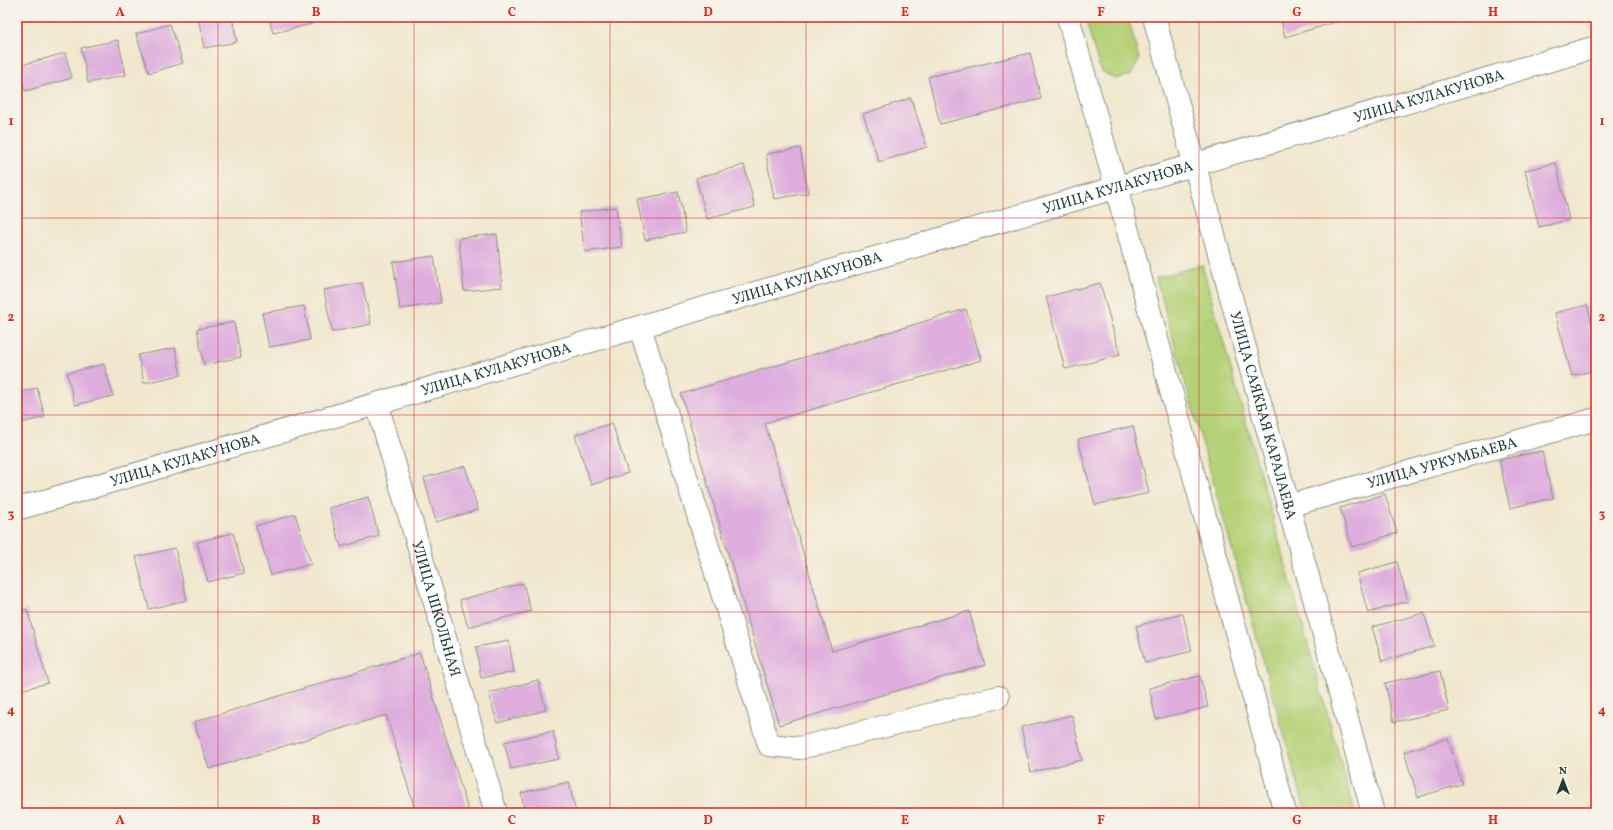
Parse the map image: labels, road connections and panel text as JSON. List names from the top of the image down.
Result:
{
  "streets": {
    "street": [
      "УЛИЦА КУЛАКУНОВА",
      "УЛИЦА САЯКБАЯ КАРАЛАЕВА",
      "УЛИЦА УРКУМБАЕВА",
      "УЛИЦА ШКОЛЬНАЯ"
    ]
  },
  "crossings": [
    ["УЛИЦА КУЛАКУНОВА", "УЛИЦА САЯКБАЯ КАРАЛАЕВА"],
    ["УЛИЦА КУЛАКУНОВА", "УЛИЦА ШКОЛЬНАЯ"],
    ["УЛИЦА САЯКБАЯ КАРАЛАЕВА", "УЛИЦА УРКУМБАЕВА"]
  ],
  "north": "top",
  "grid": {
    "columns": [
      "A",
      "B",
      "C",
      "D",
      "E",
      "F",
      "G",
      "H"
    ],
    "rows": [
      "1",
      "2",
      "3",
      "4"
    ]
  }
}
